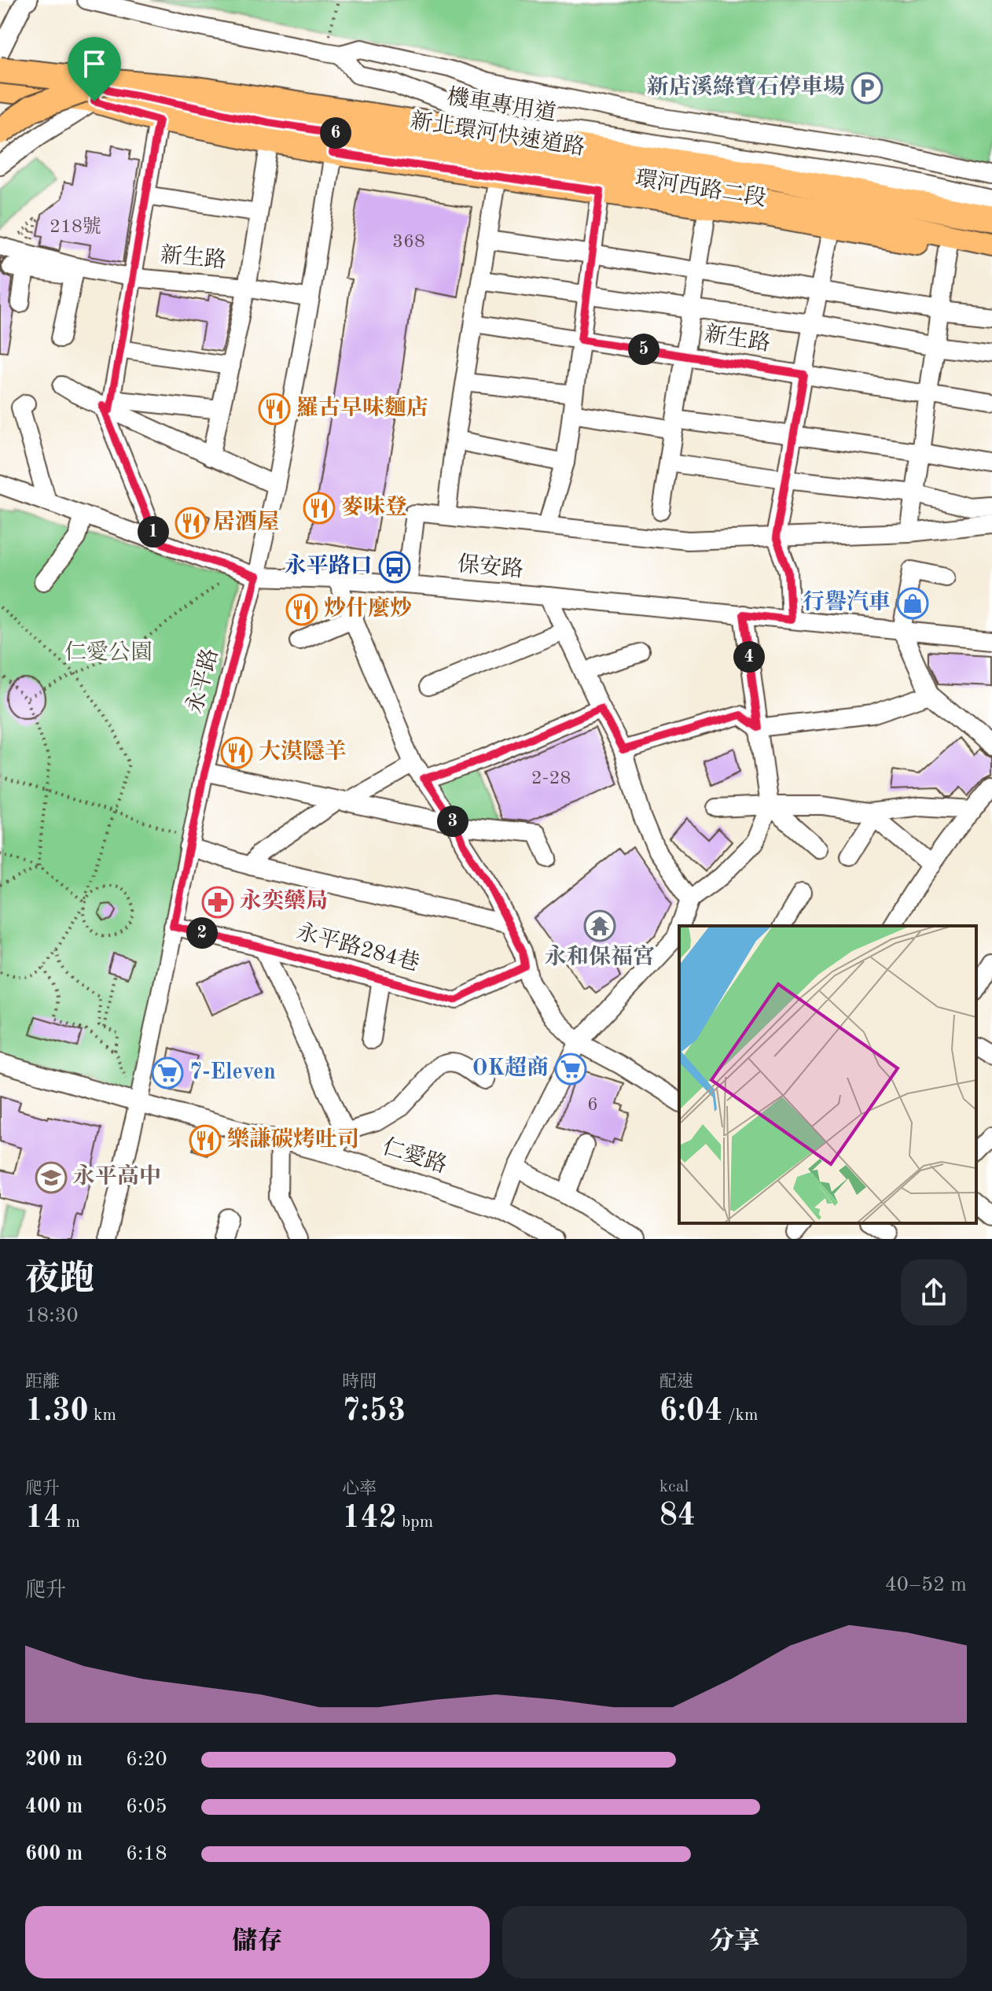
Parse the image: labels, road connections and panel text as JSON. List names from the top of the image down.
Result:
{
  "streets": {
    "highway": ["新北環河快速道路"],
    "main road": ["環河西路二段"],
    "street": [
      "機車專用道",
      "新生路",
      "保安路",
      "永平路",
      "永平路284巷",
      "仁愛路"
    ]
  },
  "crossings": [
    ["機車專用道", "新北環河快速道路"],
    ["新北環河快速道路", "環河西路二段"],
    ["環河西路二段", "永平路"],
    ["新生路", "永平路"],
    ["保安路", "永平路"],
    ["永平路", "永平路284巷"],
    ["永平路", "仁愛路"]
  ],
  "parks": ["仁愛公園"],
  "places": {
    "parking": ["新店溪綠寶石停車場"],
    "restaurant": [
      "羅古早味麵店",
      "麥味登",
      "居酒屋",
      "炒什麼炒",
      "大漠隱羊",
      "樂謙碳烤吐司"
    ],
    "bus stop": ["永平路口"],
    "shop": ["行譽汽車"],
    "pharmacy": ["永奕藥局"],
    "temple": ["永和保福宮"],
    "supermarket": ["OK超商", "7-Eleven"],
    "school or university": ["永平高中"]
  },
  "house_numbers": [
    "218號",
    "368",
    "2-28",
    "6"
  ],
  "page": {
    "pins": [
      "6",
      "5",
      "1",
      "4",
      "3",
      "2"
    ],
    "heading": ["夜跑", "18:30"],
    "stats": [
      ["距離", "1.30 km"],
      ["時間", "7:53"],
      ["配速", "6:04 /km"],
      ["爬升", "14 m"],
      ["心率", "142 bpm"],
      ["kcal", "84"]
    ],
    "chart": ["爬升", "40–52 m"],
    "list": [
      {
        "name": "200 m",
        "note": "6:20"
      },
      {
        "name": "400 m",
        "note": "6:05"
      },
      {
        "name": "600 m",
        "note": "6:18"
      }
    ],
    "buttons": ["儲存", "分享"]
  }
}
